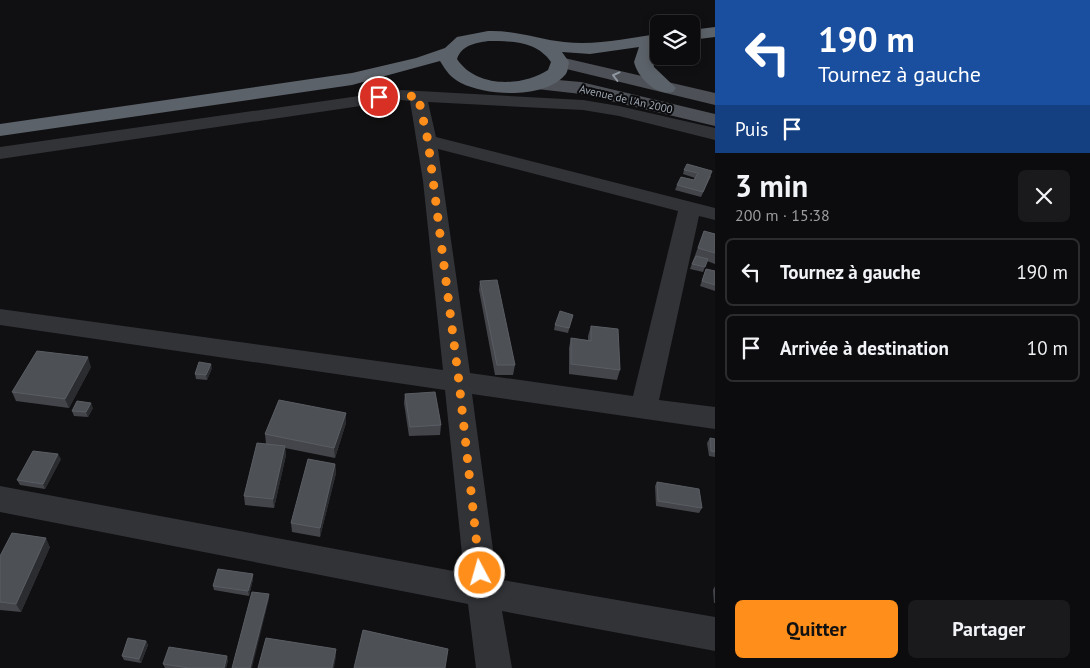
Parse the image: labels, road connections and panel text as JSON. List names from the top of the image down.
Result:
{
  "streets": {
    "main road": ["Avenue de l'An 2000"]
  },
  "page": {
    "turn": ["190 m", "Tournez à gauche"],
    "then": "Puis",
    "heading": ["3 min", "200 m · 15:38"],
    "list": [
      {
        "name": "Tournez à gauche",
        "value": "190 m"
      },
      {
        "name": "Arrivée à destination",
        "value": "10 m"
      }
    ],
    "buttons": ["Quitter", "Partager"]
  }
}
